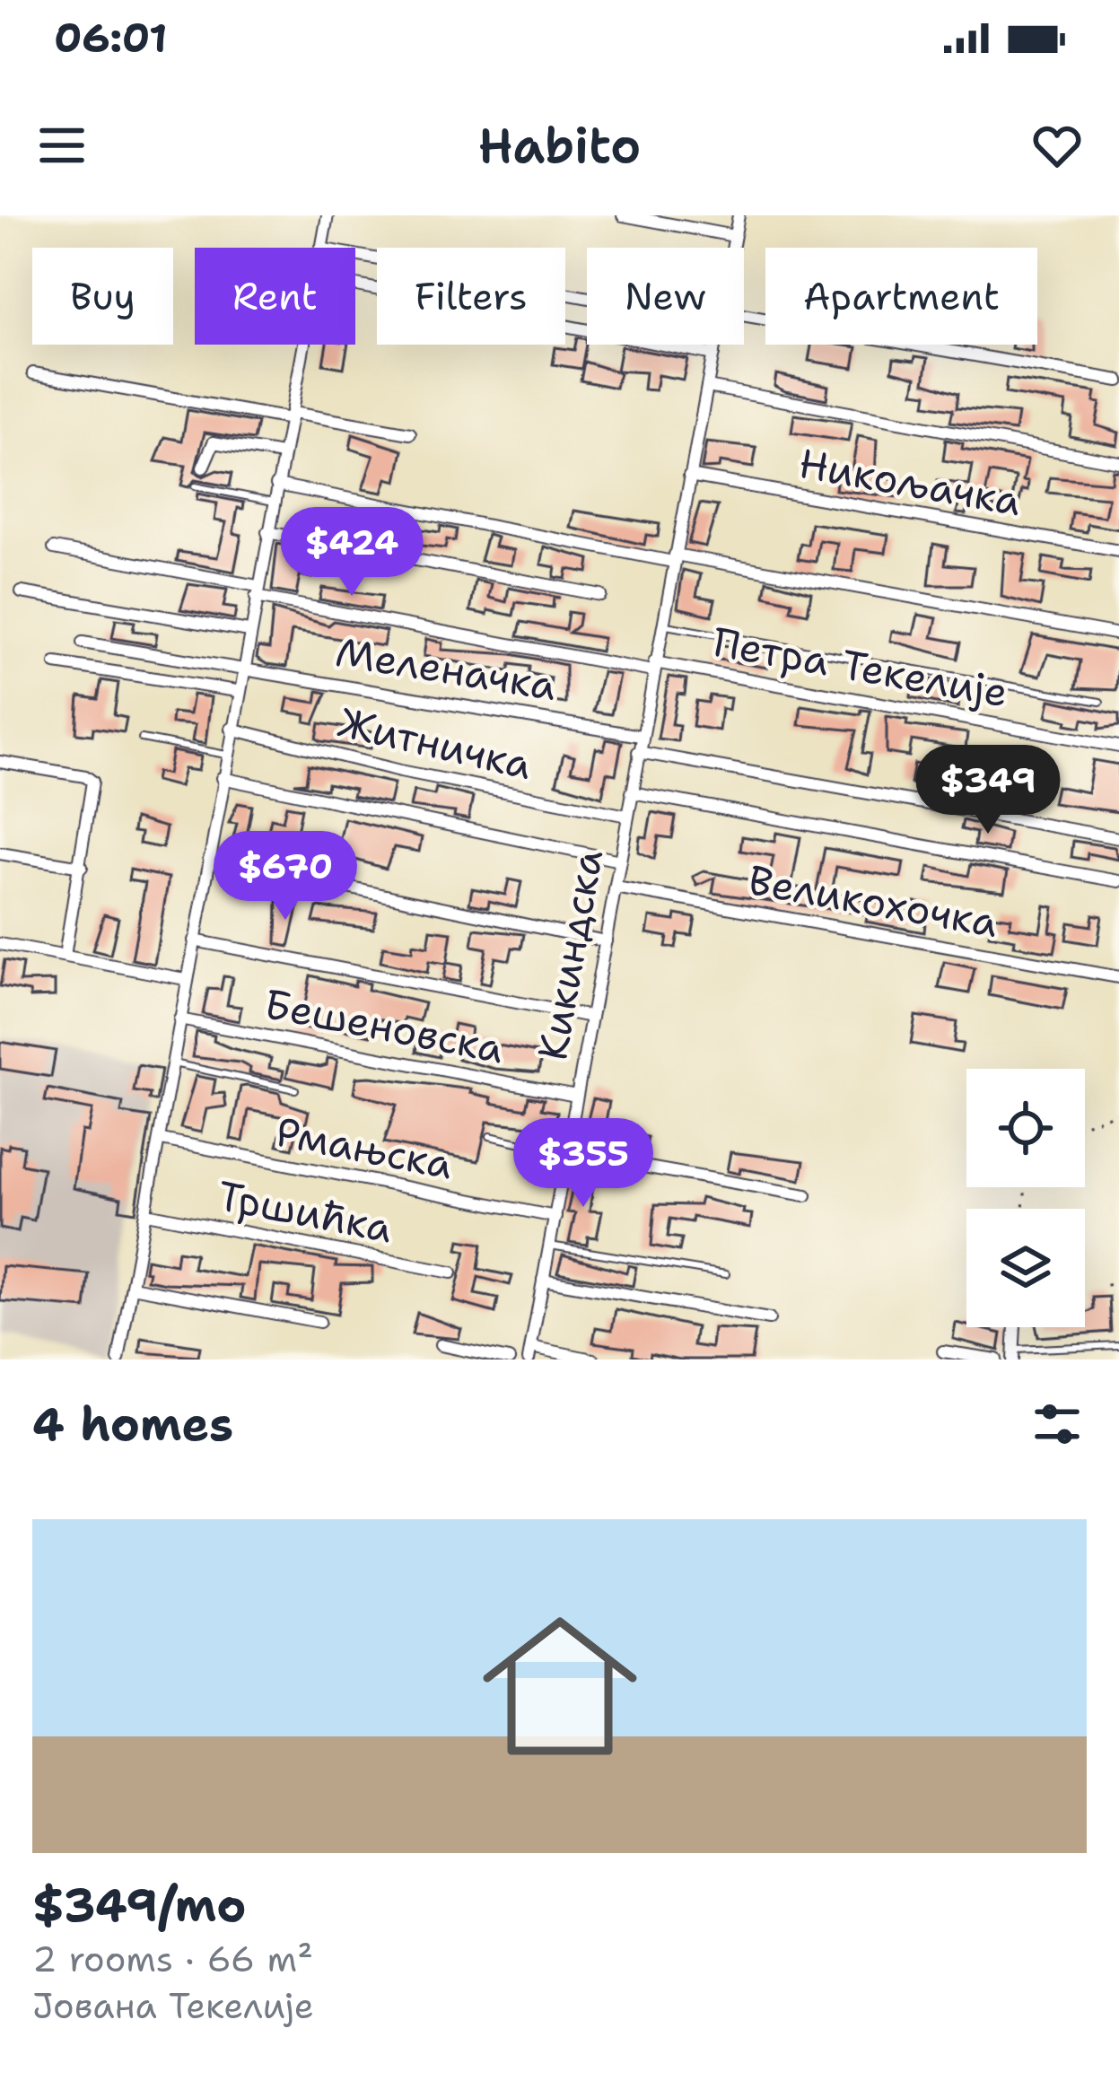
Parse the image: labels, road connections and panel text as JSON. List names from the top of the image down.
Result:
{
  "streets": {
    "street": [
      "Никољачка",
      "Петра Текелије",
      "Меленачка",
      "Житничка",
      "Великохочка",
      "Кикиндска",
      "Бешеновска",
      "Рмањска",
      "Тршићка"
    ]
  },
  "crossings": [
    ["Никољачка", "Кикиндска"],
    ["Петра Текелије", "Кикиндска"],
    ["Меленачка", "Кикиндска"],
    ["Житничка", "Кикиндска"],
    ["Великохочка", "Кикиндска"],
    ["Кикиндска", "Бешеновска"],
    ["Кикиндска", "Рмањска"]
  ],
  "page": {
    "status": "06:01",
    "header": "Habito",
    "chip": [
      "Buy",
      "Rent",
      "Filters",
      "New",
      "Apartment"
    ],
    "price": [
      "$424",
      "$349",
      "$670",
      "$355"
    ],
    "heading": "4 homes",
    "list": [
      {
        "name": "$349/mo",
        "note": "2 rooms · 66 m² · Јована Текелије"
      }
    ]
  }
}
